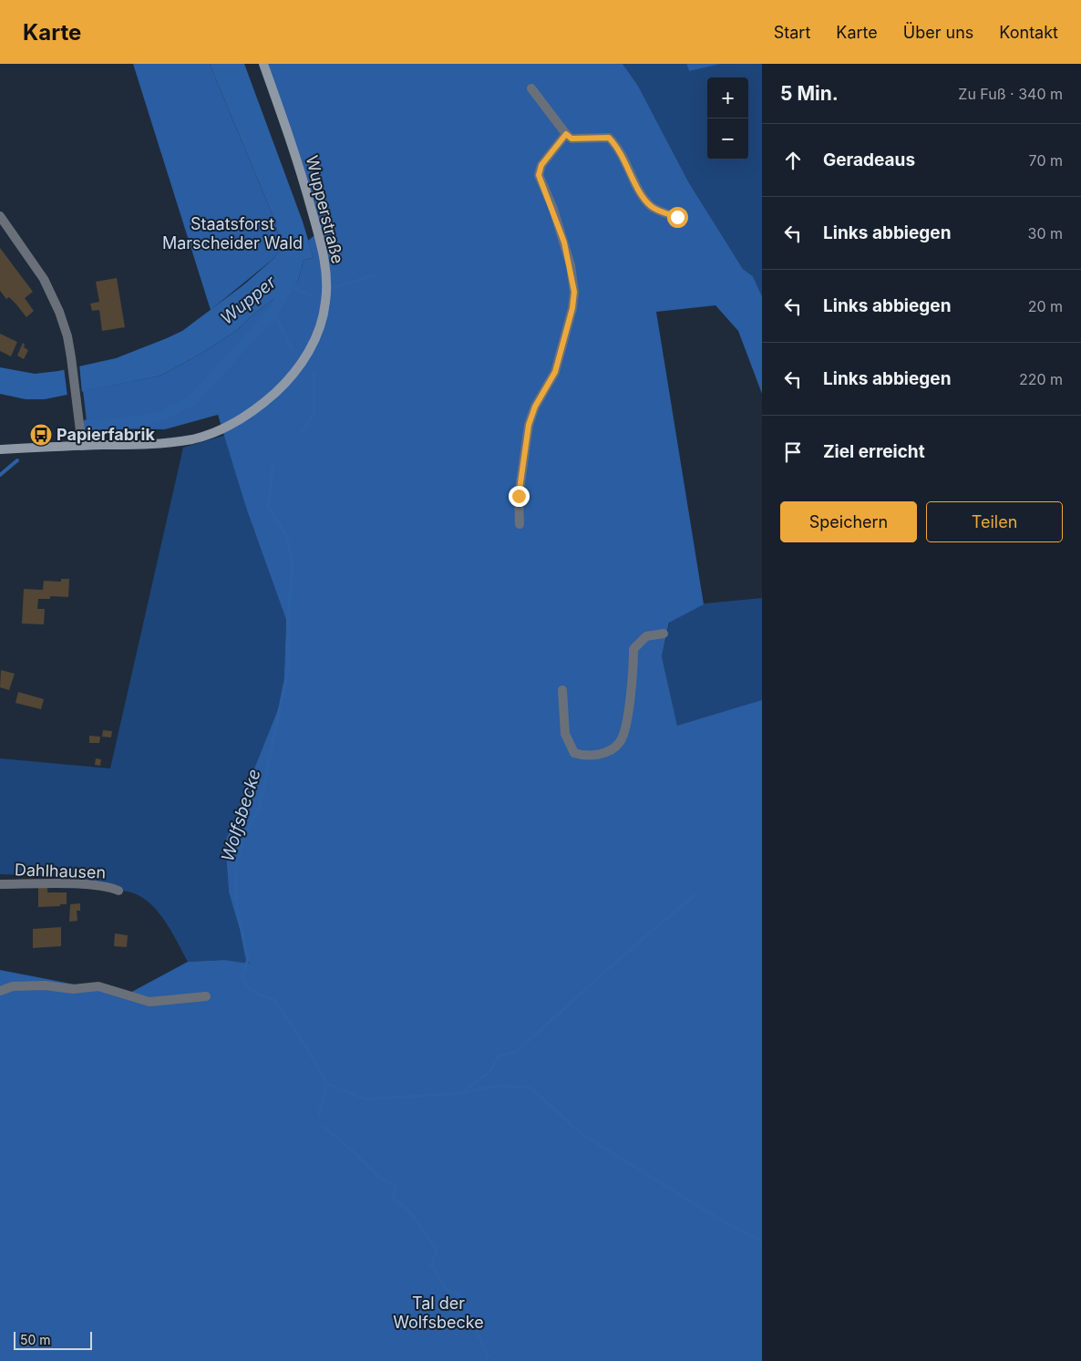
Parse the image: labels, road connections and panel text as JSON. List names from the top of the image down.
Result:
{
  "streets": {
    "main road": ["Wupperstraße"],
    "street": ["Dahlhausen"]
  },
  "water": ["Wupper", "Wolfsbecke"],
  "parks": ["Staatsforst Marscheider Wald", "Tal der Wolfsbecke"],
  "places": {
    "bus stop": ["Papierfabrik"]
  },
  "scale_bar": "50 m",
  "page": {
    "header": "Karte",
    "nav": [
      "Start",
      "Karte",
      "Über uns",
      "Kontakt"
    ],
    "heading": ["5 Min.", "Zu Fuß · 340 m"],
    "map_buttons": ["+", "−"],
    "list": [
      ["Geradeaus", "70 m"],
      ["Links abbiegen", "30 m"],
      ["Links abbiegen", "20 m"],
      ["Links abbiegen", "220 m"],
      "Ziel erreicht"
    ],
    "buttons": ["Speichern", "Teilen"],
    "scale": "50 m"
  }
}
